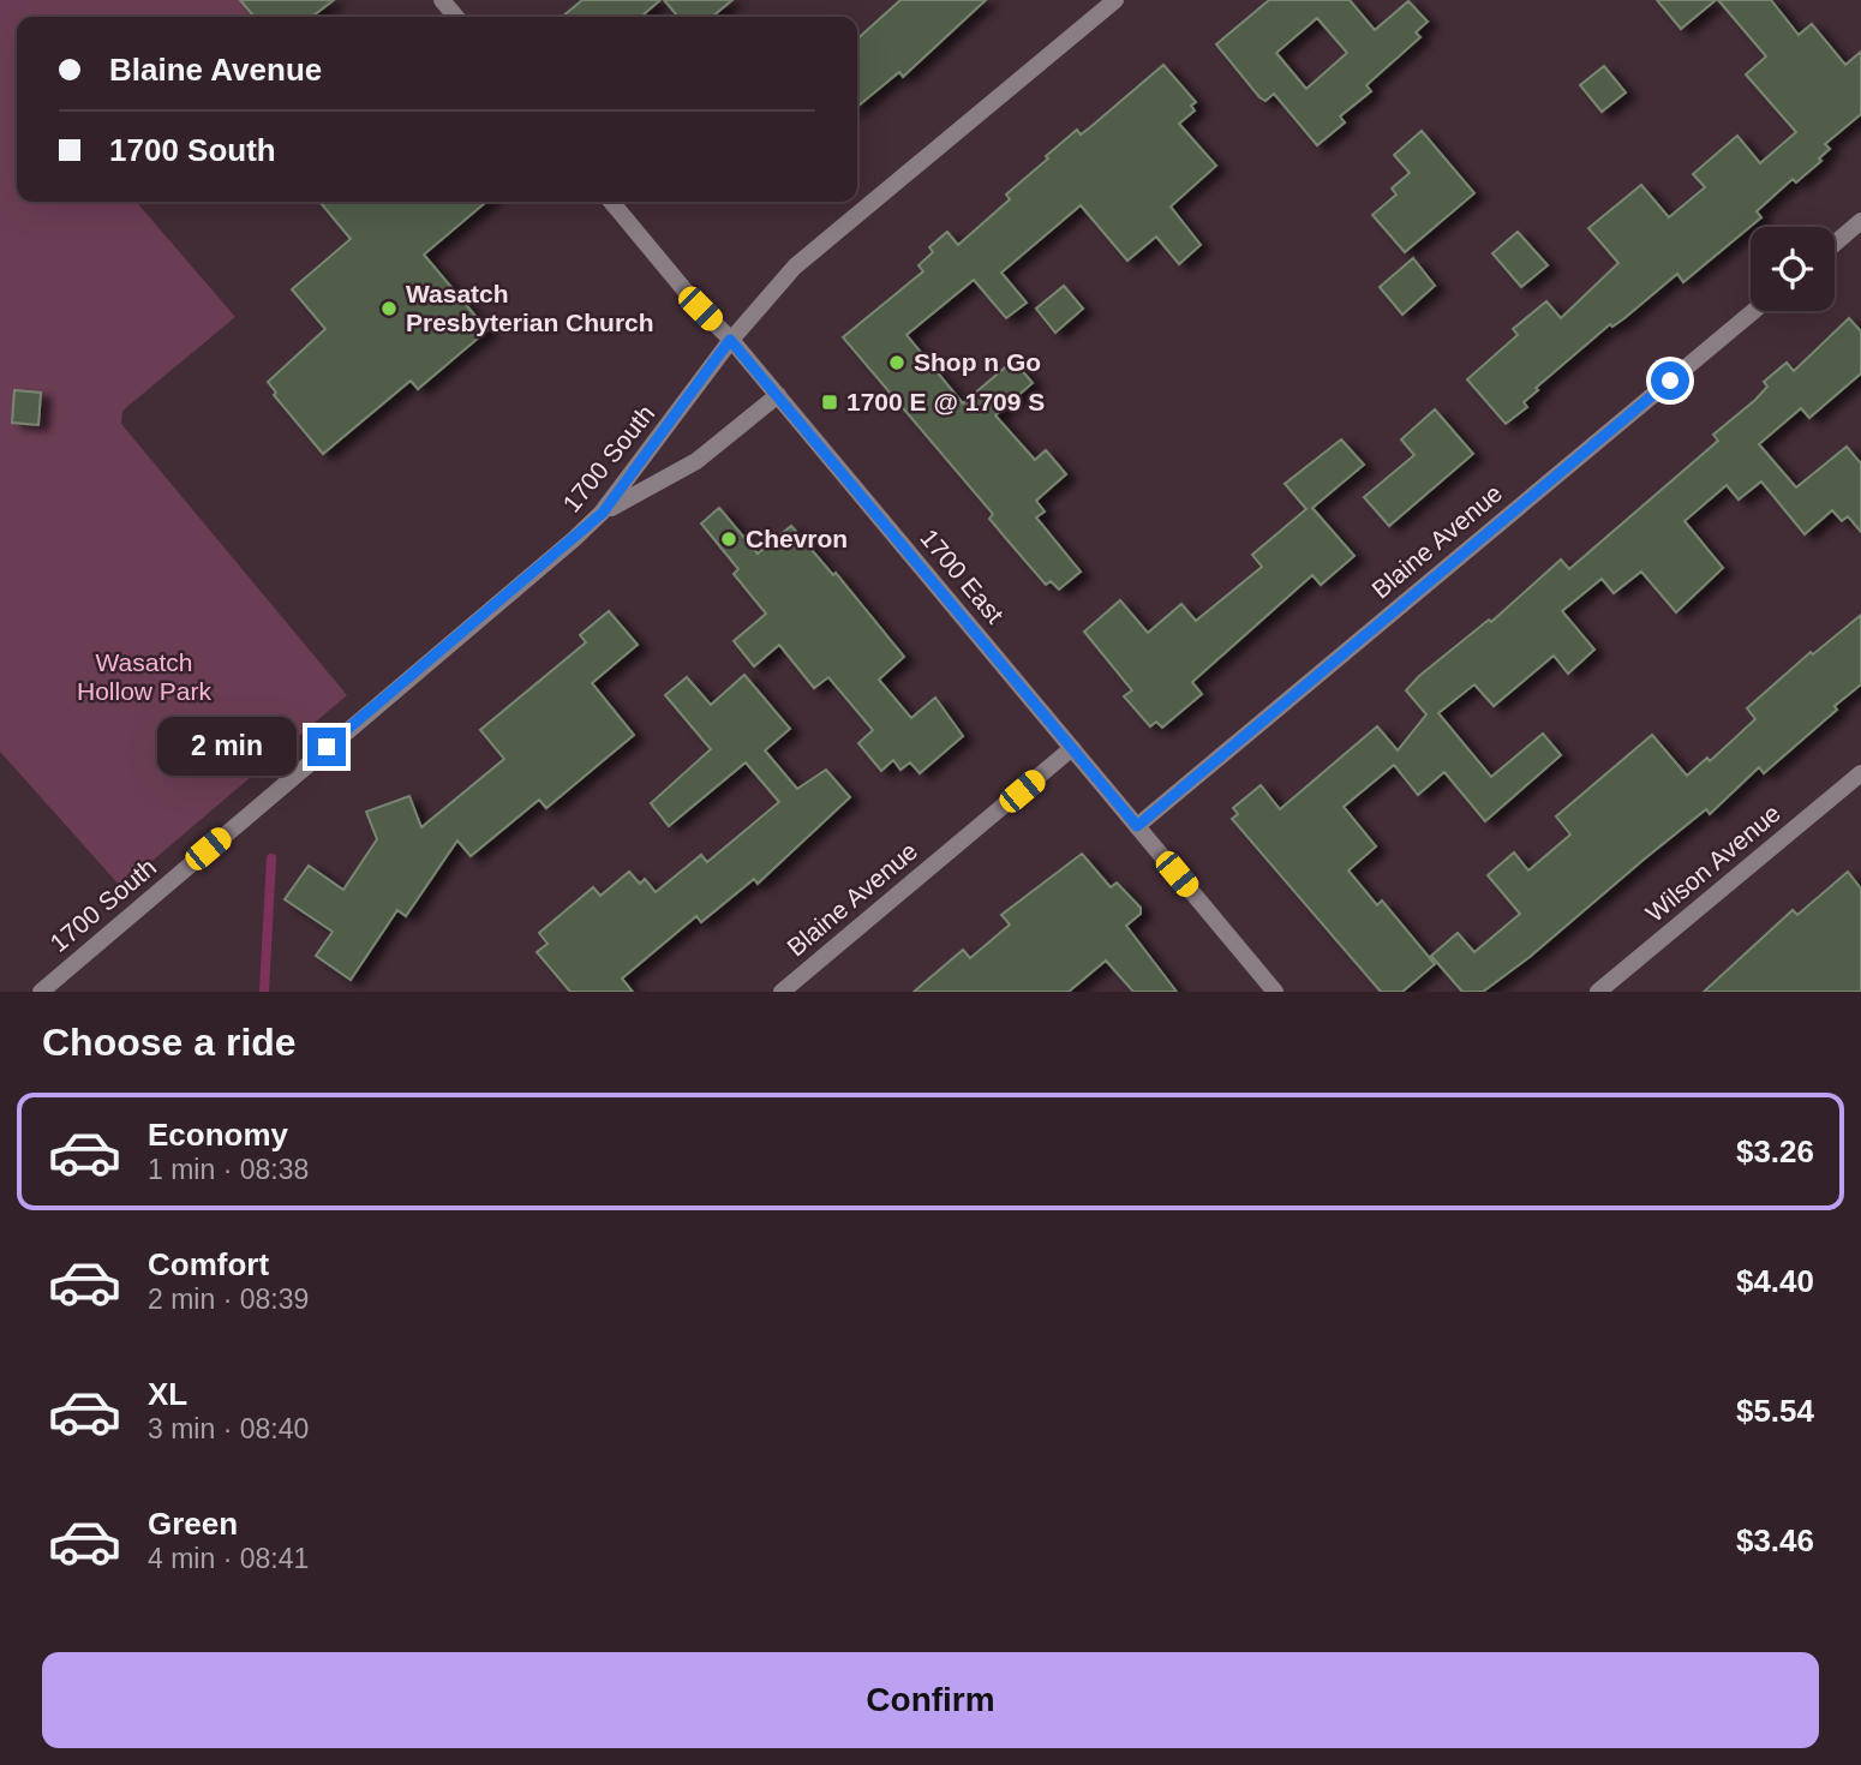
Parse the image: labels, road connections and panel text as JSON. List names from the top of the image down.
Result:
{
  "streets": {
    "street": [
      "1700 South",
      "Blaine Avenue",
      "1700 East",
      "Wilson Avenue"
    ]
  },
  "crossings": [
    ["1700 South", "1700 East"],
    ["Blaine Avenue", "1700 East"]
  ],
  "parks": ["Wasatch Hollow Park"],
  "places": {
    "other": ["Wasatch Presbyterian Church", "Shop n Go", "Chevron"],
    "transit": ["1700 E @ 1709 S"]
  },
  "page": {
    "banner": ["Blaine Avenue", "1700 South"],
    "bubble": "2 min",
    "heading": "Choose a ride",
    "list": [
      {
        "name": "Economy",
        "note": "1 min · 08:38",
        "value": "$3.26"
      },
      {
        "name": "Comfort",
        "note": "2 min · 08:39",
        "value": "$4.40"
      },
      {
        "name": "XL",
        "note": "3 min · 08:40",
        "value": "$5.54"
      },
      {
        "name": "Green",
        "note": "4 min · 08:41",
        "value": "$3.46"
      }
    ],
    "buttons": "Confirm"
  }
}
